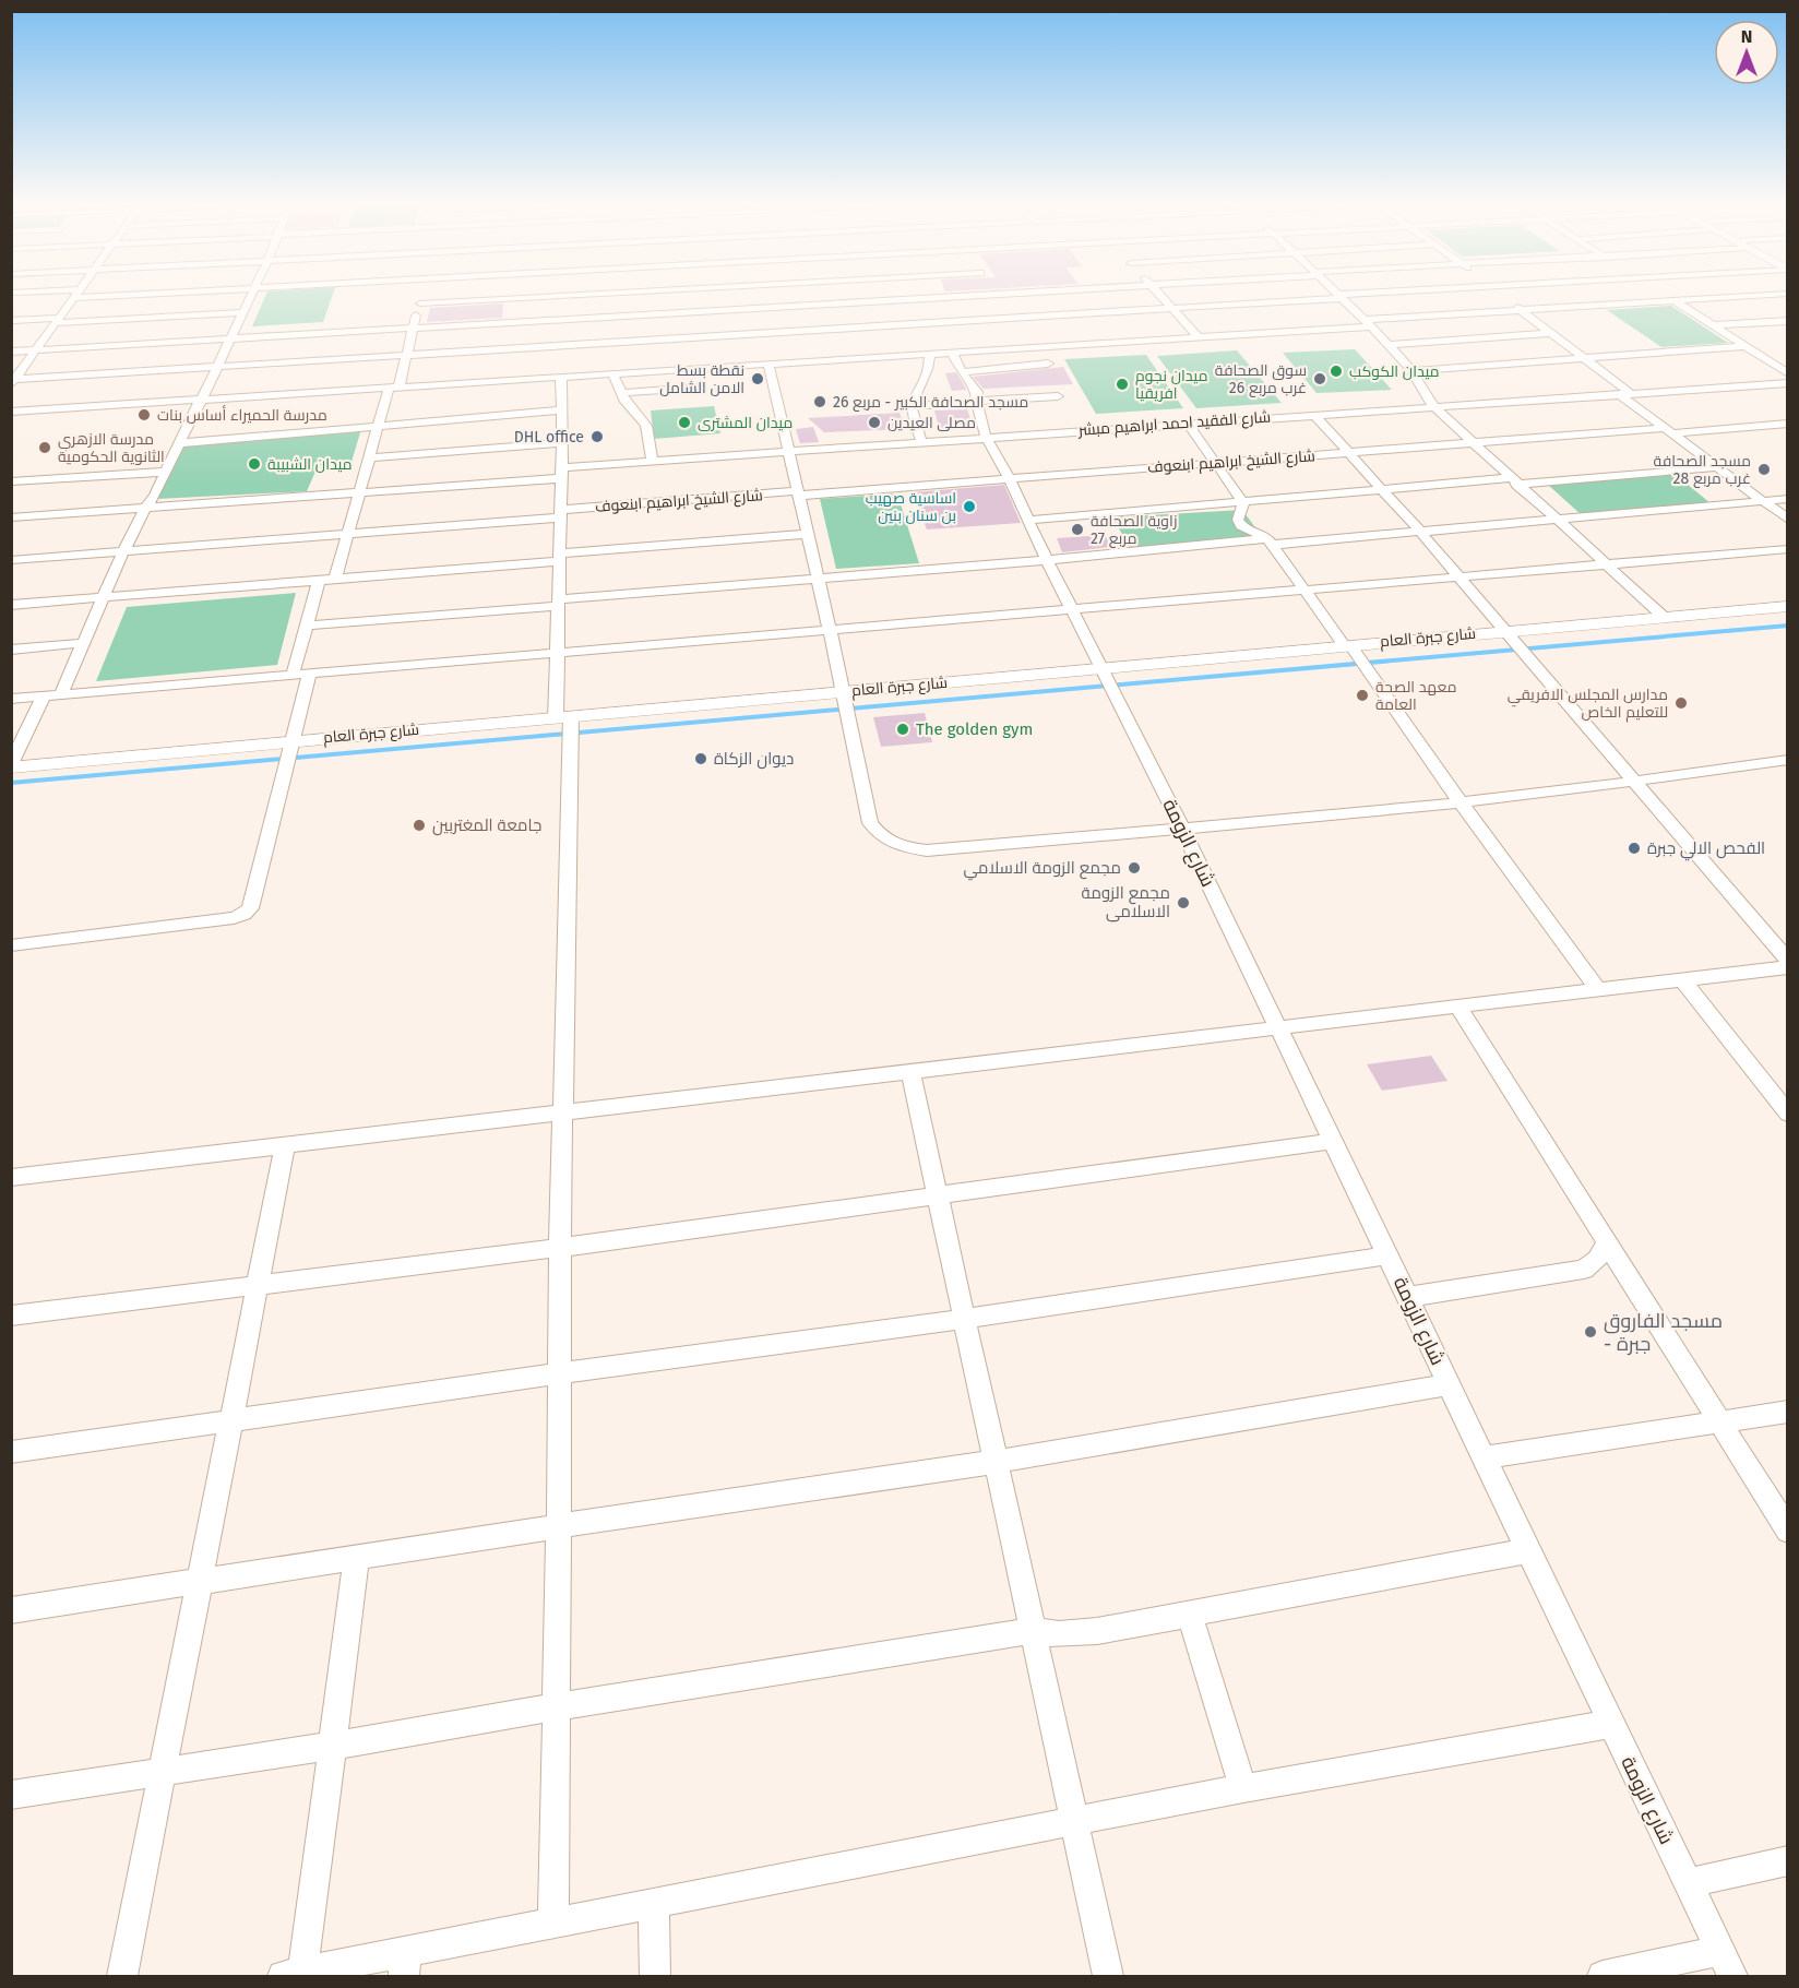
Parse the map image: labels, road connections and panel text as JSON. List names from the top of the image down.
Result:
{
  "streets": {
    "main road": ["شارع جبرة العام"],
    "street": ["شارع الفقيد احمد ابراهيم مبشر", "شارع الشيخ ابراهيم ابنعوف", "شارع الزومة"]
  },
  "crossings": [
    ["شارع الفقيد احمد ابراهيم مبشر", "شارع الزومة"],
    ["شارع الشيخ ابراهيم ابنعوف", "شارع الزومة"],
    ["شارع جبرة العام", "شارع الزومة"]
  ],
  "places": [
    "ميدان الكوكب",
    "نقطة بسط الامن الشامل",
    "سوق الصحافة غرب مربع 26",
    "ميدان نجوم افريقيا",
    "مسجد الصحافة الكبير - مربع 26",
    "مدرسة الحميراء أساس بنات",
    "ميدان المشترى",
    "مصلى العيدين",
    "DHL office",
    "مدرسة الازهري الثانوية الحكومية",
    "ميدان الشبيبة",
    "مسجد الصحافة غرب مربع 28",
    "اساسية صهيب بن سنان بنين",
    "زاوية الصحافة مربع 27",
    "معهد الصحة العامة",
    "مدارس المجلس الافريقي للتعليم الخاص",
    "The golden gym",
    "ديوان الزكاة",
    "جامعة المغتربين",
    "الفحص الالي جبرة",
    "مجمع الزومة الاسلامي",
    "مجمع الزومة الاسلامى",
    "مسجد الفاروق - جبرة"
  ],
  "north": "top"
}
